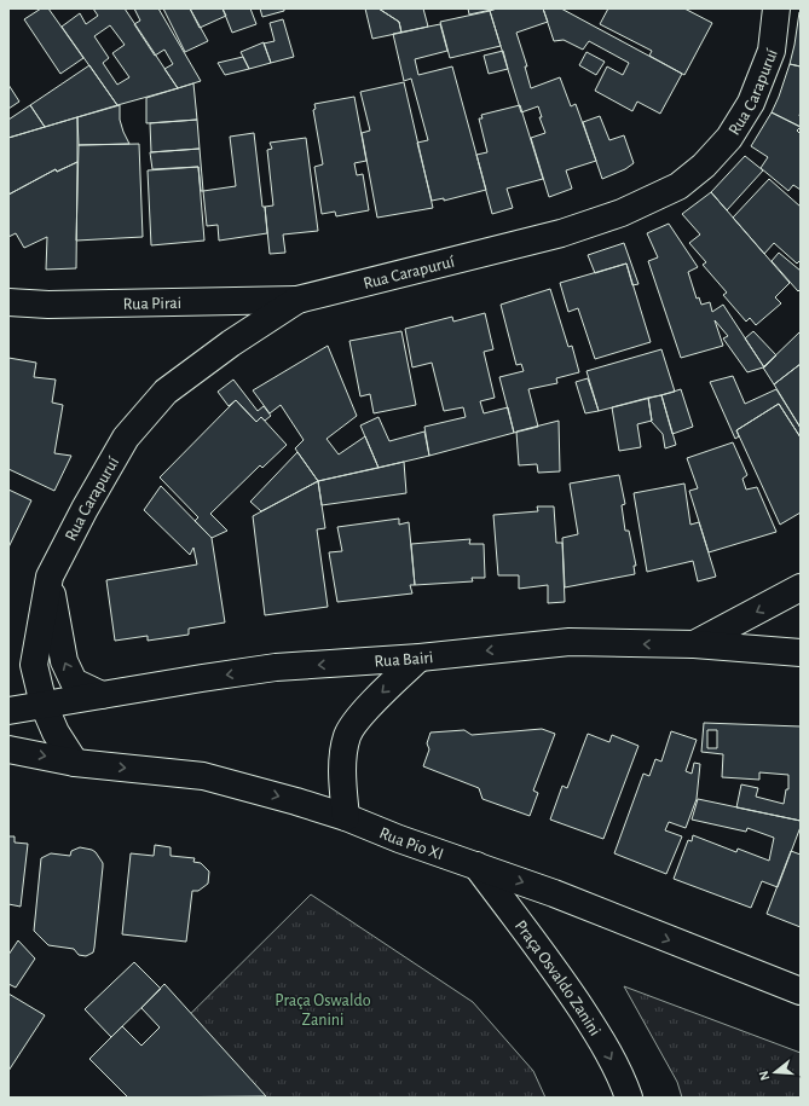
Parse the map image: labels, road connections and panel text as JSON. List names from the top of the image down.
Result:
{
  "streets": {
    "street": [
      "Rua Carapuruí",
      "Rua Pirai",
      "Rua Bairi",
      "Rua Pio XI",
      "Praça Osvaldo Zanini"
    ]
  },
  "crossings": [
    ["Rua Carapuruí", "Rua Pirai"],
    ["Rua Carapuruí", "Rua Bairi"],
    ["Rua Carapuruí", "Rua Pio XI"],
    ["Rua Pio XI", "Praça Osvaldo Zanini"]
  ],
  "one_way": ["Rua Bairi", "Rua Pio XI", "Praça Osvaldo Zanini"],
  "parks": ["Praça Oswaldo Zanini"],
  "north": "left"
}
